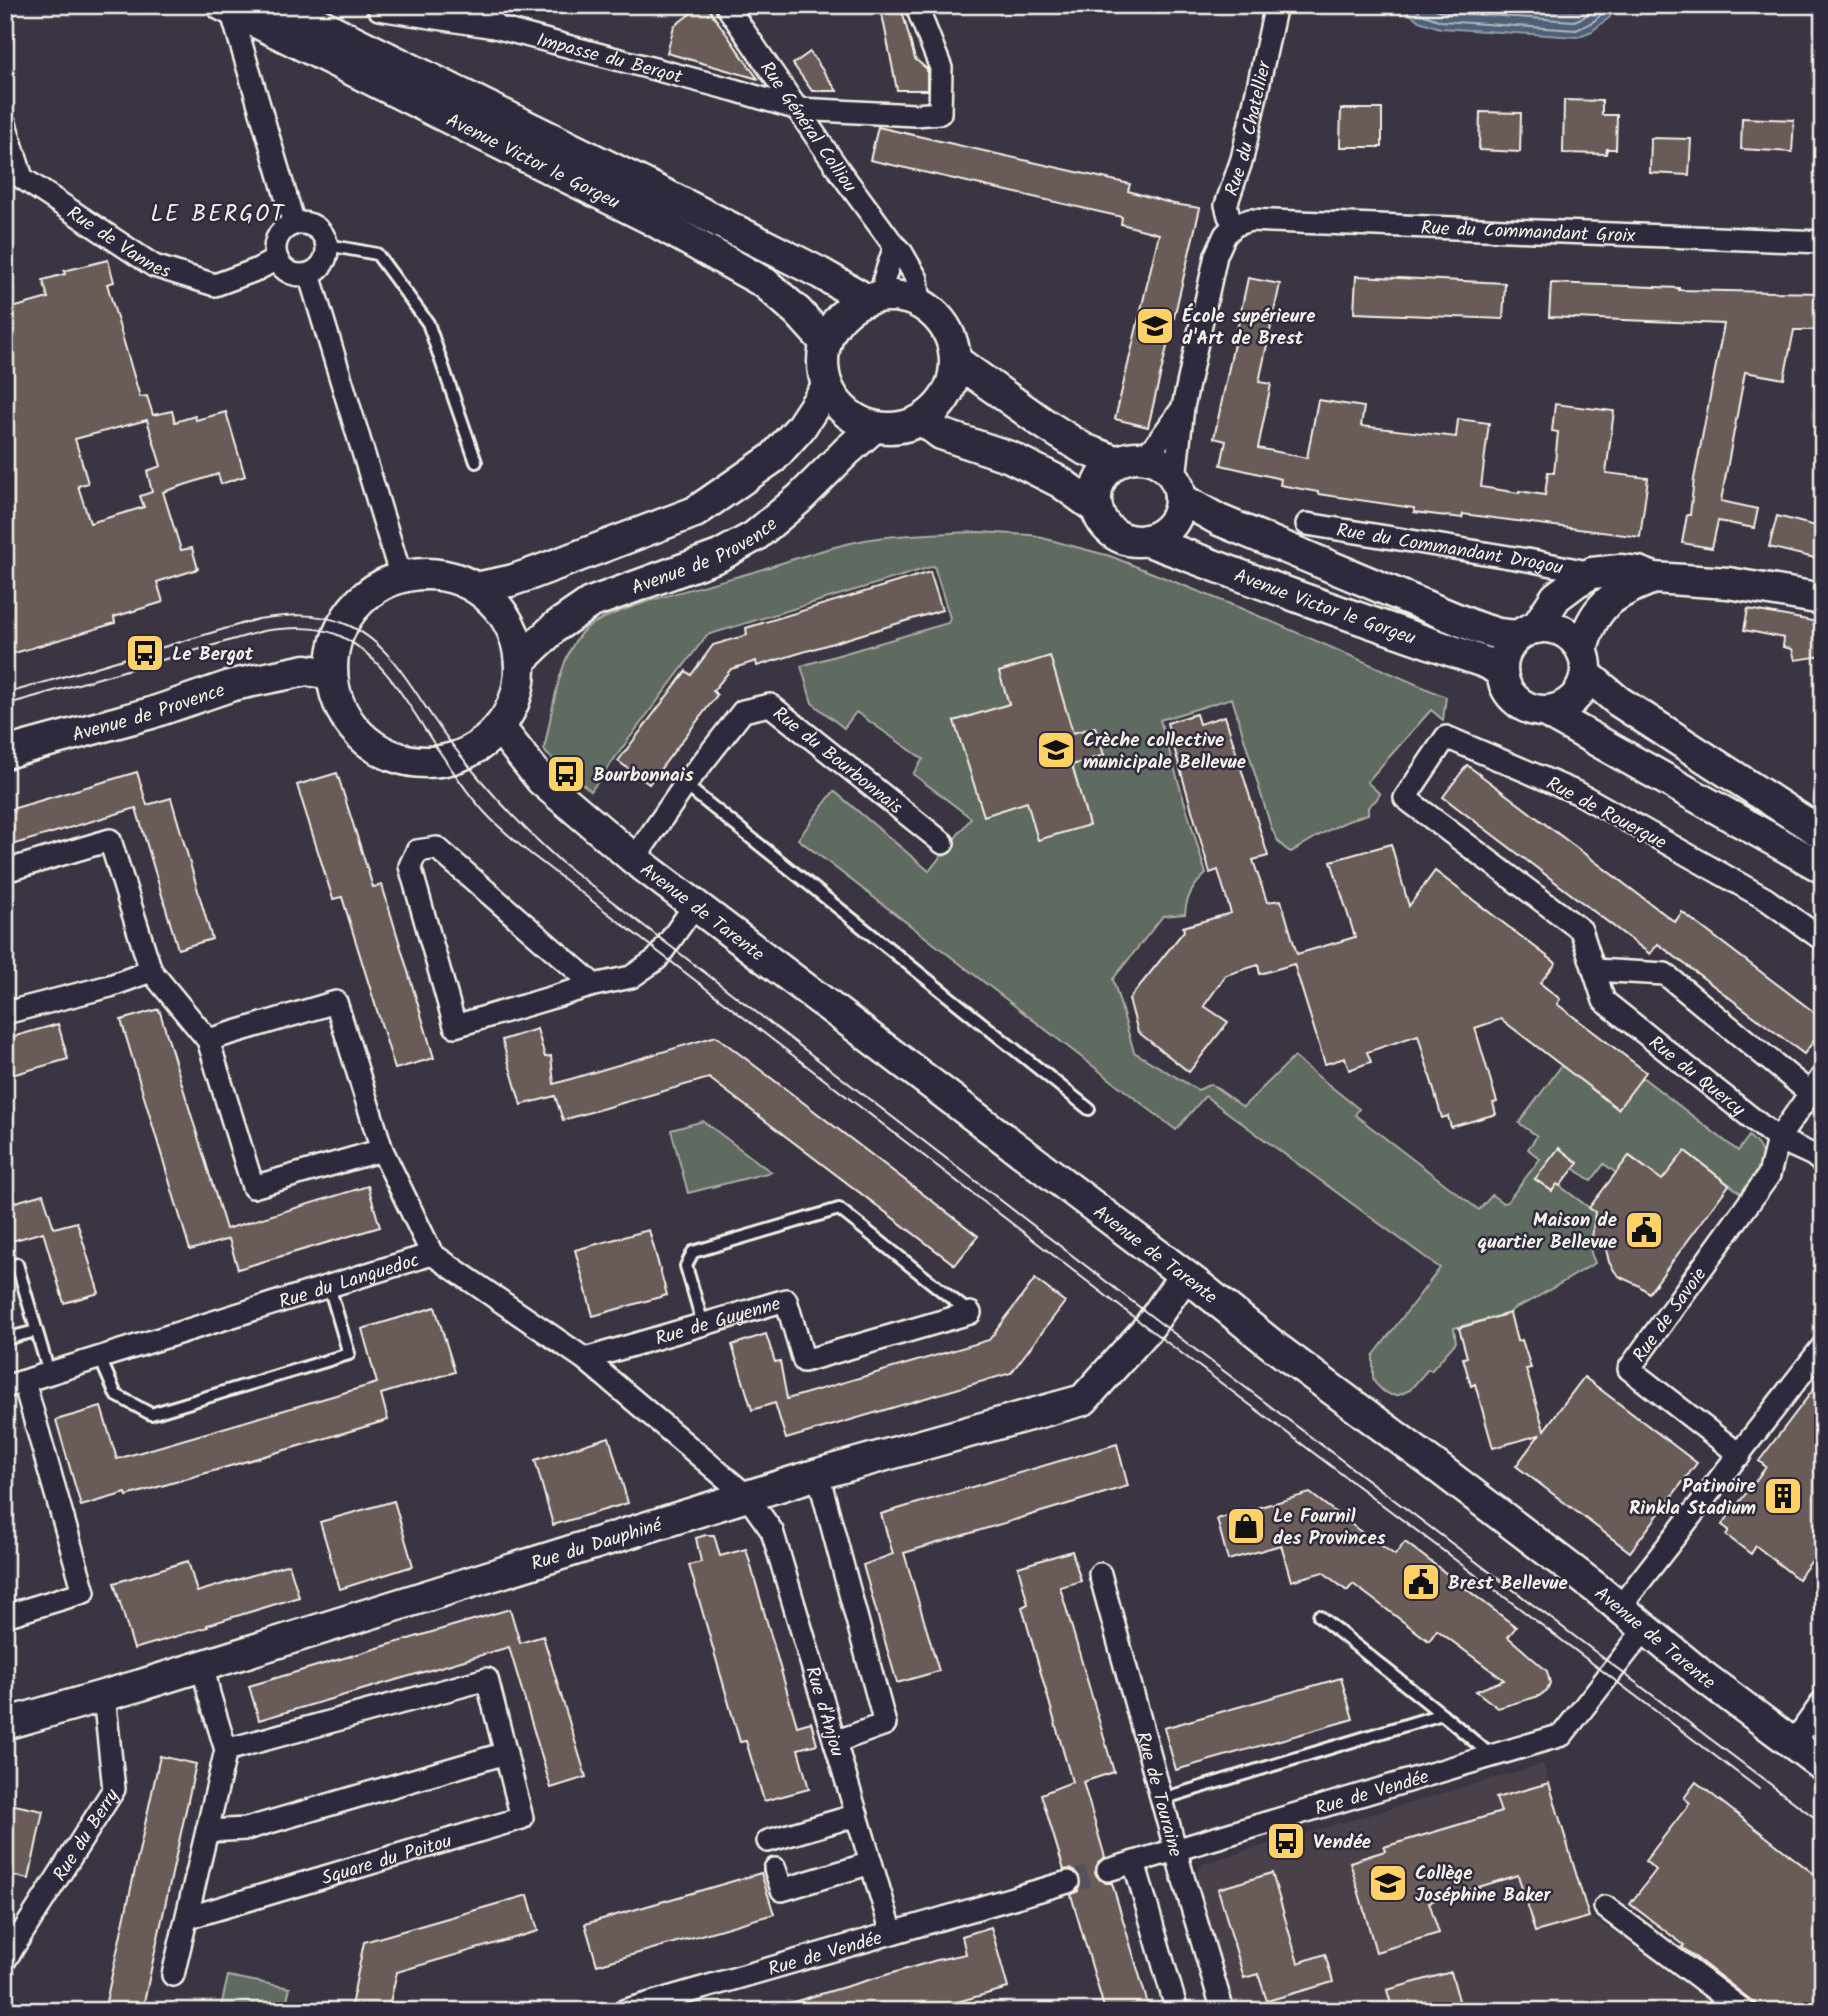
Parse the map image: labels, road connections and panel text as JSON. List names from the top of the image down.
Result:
{
  "streets": {
    "street": [
      "Impasse du Bergot",
      "Rue Général Colliou",
      "Rue du Chatellier",
      "Avenue Victor le Gorgeu",
      "Rue du Commandant Groix",
      "Rue de Vannes",
      "Rue du Commandant Drogou",
      "Avenue de Provence",
      "Rue du Bourbonnais",
      "Rue de Rouergue",
      "Avenue de Tarente",
      "Rue du Quercy",
      "Rue du Languedoc",
      "Rue de Savoie",
      "Rue de Guyenne",
      "Rue du Dauphiné",
      "Rue d'Anjou",
      "Rue de Vendée",
      "Rue de Touraine",
      "Rue du Berry",
      "Square du Poitou"
    ]
  },
  "crossings": [
    ["Impasse du Bergot", "Rue Général Colliou"],
    ["Rue Général Colliou", "Avenue Victor le Gorgeu"],
    ["Rue Général Colliou", "Avenue de Provence"],
    ["Rue du Chatellier", "Avenue Victor le Gorgeu"],
    ["Rue du Chatellier", "Rue du Commandant Groix"],
    ["Avenue Victor le Gorgeu", "Avenue de Provence"],
    ["Avenue de Provence", "Avenue de Tarente"],
    ["Rue du Bourbonnais", "Avenue de Tarente"],
    ["Rue de Rouergue", "Rue du Quercy"],
    ["Avenue de Tarente", "Rue du Dauphiné"],
    ["Avenue de Tarente", "Rue de Vendée"],
    ["Rue du Quercy", "Rue de Savoie"],
    ["Rue du Languedoc", "Rue de Guyenne"],
    ["Rue du Languedoc", "Rue du Dauphiné"],
    ["Rue du Languedoc", "Rue d'Anjou"],
    ["Rue du Dauphiné", "Rue d'Anjou"],
    ["Rue du Dauphiné", "Rue du Berry"],
    ["Rue d'Anjou", "Rue de Vendée"],
    ["Rue de Vendée", "Rue de Touraine"]
  ],
  "districts": ["LE BERGOT"],
  "places": {
    "school or university": ["École supérieure d'Art de Brest", "Crèche collective municipale Bellevue", "Collège Joséphine Baker"],
    "bus stop": ["Le Bergot", "Bourbonnais", "Vendée"],
    "public building": ["Maison de quartier Bellevue", "Brest Bellevue"],
    "building": ["Patinoire Rinkla Stadium"],
    "shop": ["Le Fournil des Provinces"]
  }
}
